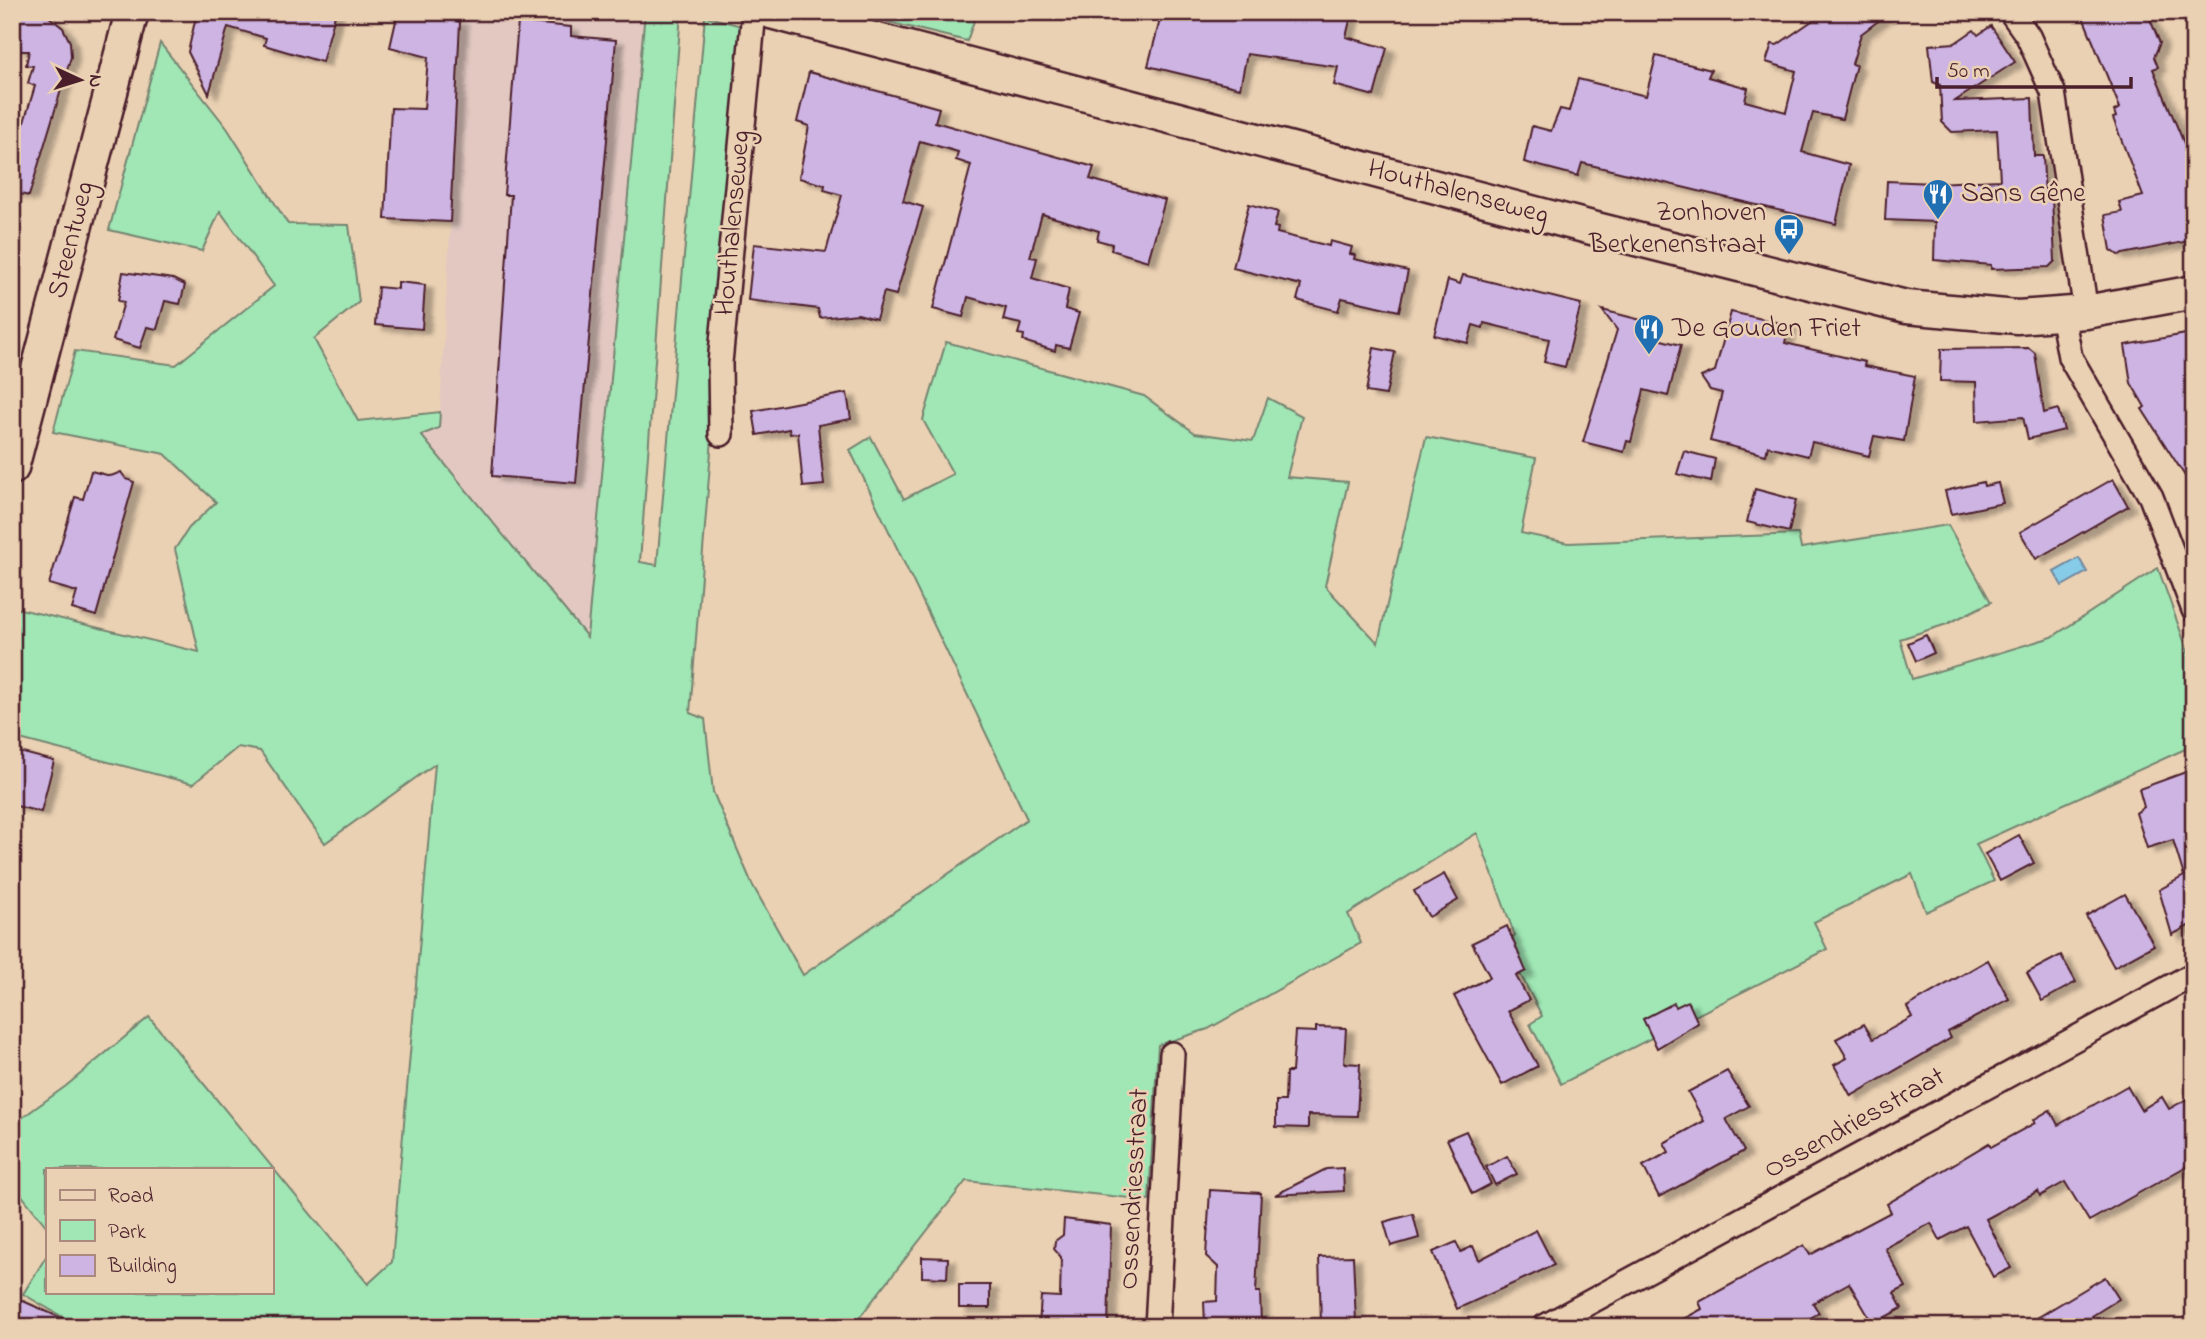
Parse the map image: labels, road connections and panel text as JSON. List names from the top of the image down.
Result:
{
  "streets": {
    "street": ["Houthalenseweg", "Steentweg", "Ossendriesstraat"]
  },
  "places": {
    "restaurant": ["Sans Gêne", "De Gouden Friet"],
    "bus stop": ["Zonhoven Berkenenstraat"]
  },
  "legend": ["Road", "Park", "Building"],
  "scale_bar": "50 m",
  "north": "right"
}
